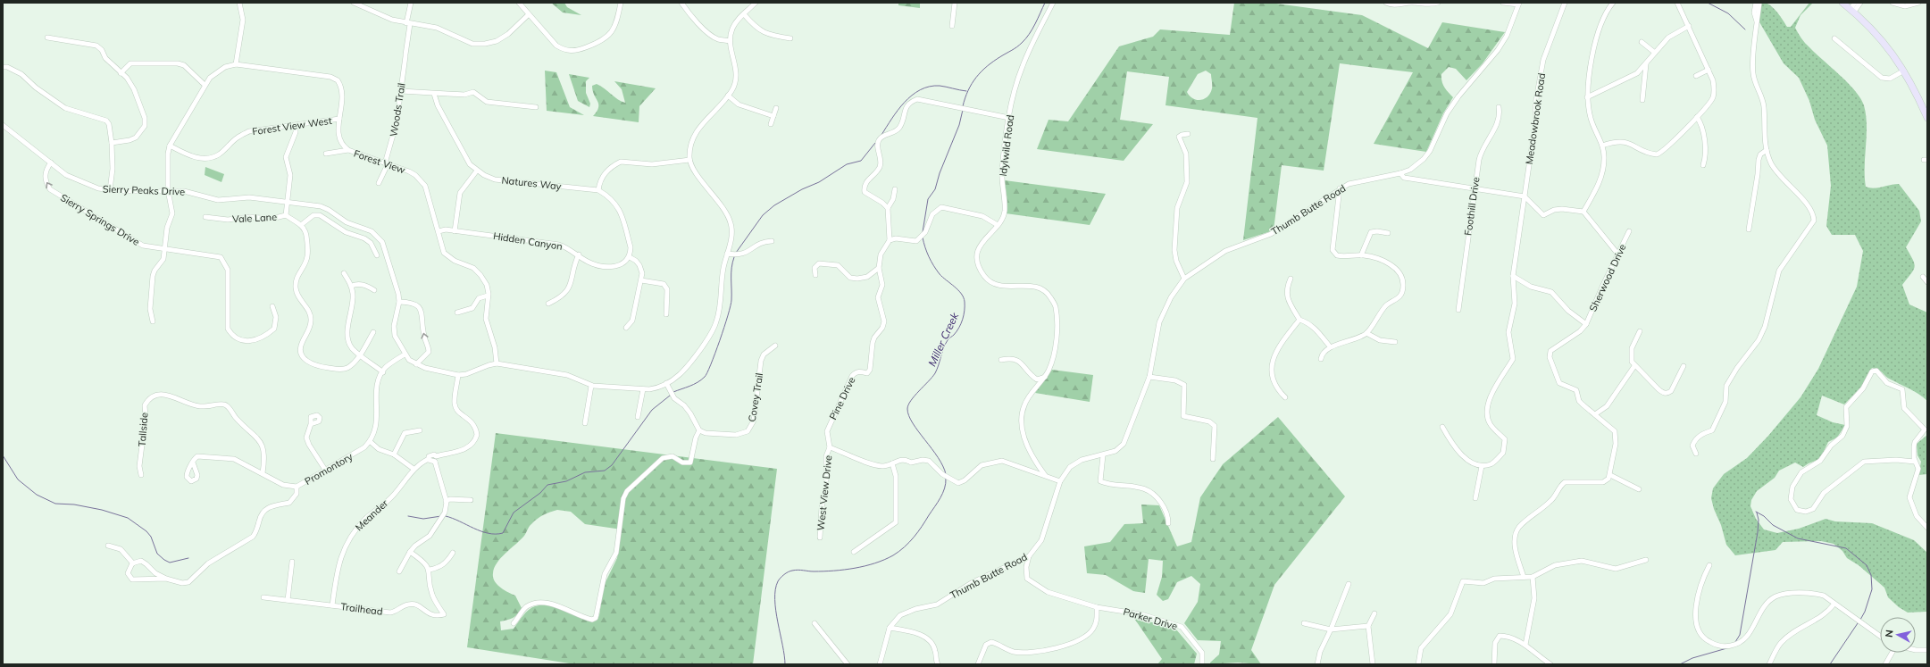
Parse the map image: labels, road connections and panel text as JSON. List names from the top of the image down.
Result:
{
  "streets": {
    "street": [
      "Woods Trail",
      "Meadowbrook Road",
      "Forest View West",
      "Idylwild Road",
      "Forest View",
      "Natures Way",
      "Sierry Peaks Drive",
      "Foothill Drive",
      "Thumb Butte Road",
      "Vale Lane",
      "Sierry Springs Drive",
      "Hidden Canyon",
      "Sherwood Drive",
      "Covey Trail",
      "Pine Drive",
      "Tallside",
      "Promontory",
      "West View Drive",
      "Meander",
      "Trailhead",
      "Parker Drive"
    ]
  },
  "crossings": [
    ["Woods Trail", "Forest View"],
    ["Forest View West", "Forest View"],
    ["Forest View", "Sierry Peaks Drive"],
    ["Forest View", "Sierry Springs Drive"],
    ["Forest View", "Hidden Canyon"],
    ["Sierry Peaks Drive", "Sierry Springs Drive"],
    ["Thumb Butte Road", "Parker Drive"],
    ["Pine Drive", "West View Drive"],
    ["Tallside", "Promontory"],
    ["Meander", "Trailhead"]
  ],
  "one_way": ["Sierry Springs Drive"],
  "water": ["Miller Creek"],
  "north": "left"
}
